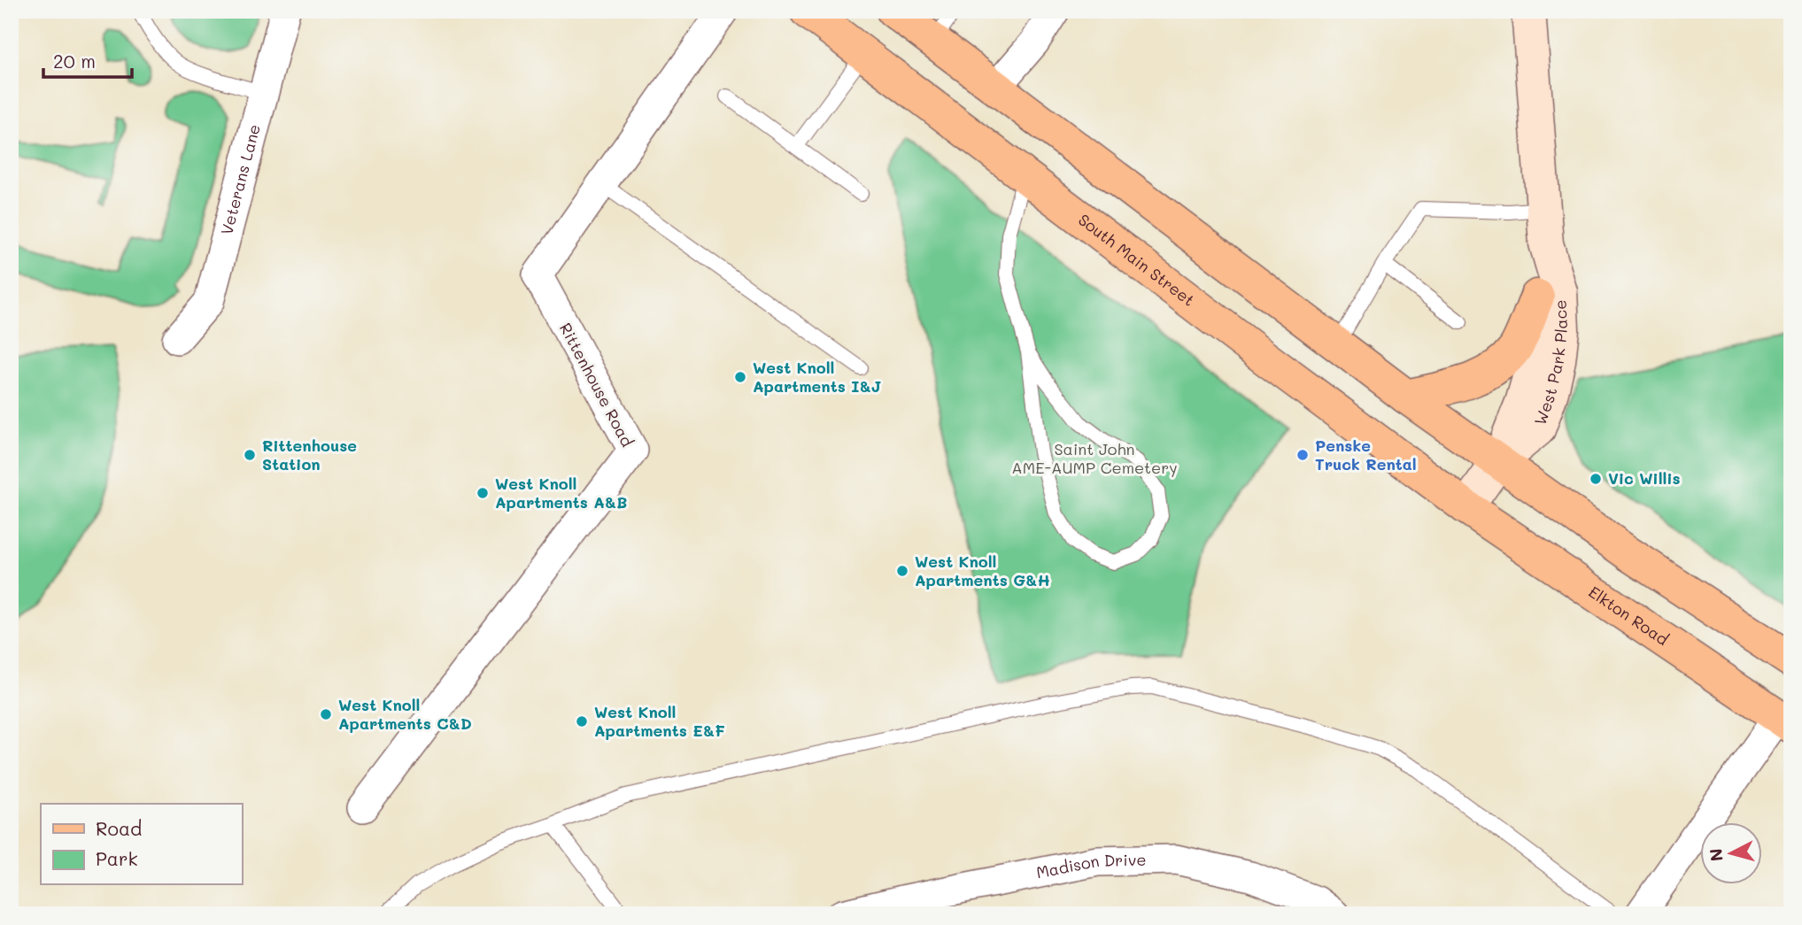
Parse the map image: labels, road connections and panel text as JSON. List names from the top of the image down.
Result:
{
  "streets": {
    "main road": ["South Main Street", "Elkton Road"],
    "street": [
      "Veterans Lane",
      "West Park Place",
      "Rittenhouse Road",
      "Madison Drive"
    ]
  },
  "crossings": [
    ["South Main Street", "West Park Place"],
    ["South Main Street", "Elkton Road"],
    ["West Park Place", "Elkton Road"]
  ],
  "parks": ["Saint John AME-AUMP Cemetery"],
  "places": [
    "West Knoll Apartments I&J",
    "Rittenhouse Station",
    "Penske Truck Rental",
    "Vic Willis",
    "West Knoll Apartments A&B",
    "West Knoll Apartments G&H",
    "West Knoll Apartments C&D",
    "West Knoll Apartments E&F"
  ],
  "legend": ["Road", "Park"],
  "scale_bar": "20 m",
  "north": "left"
}
